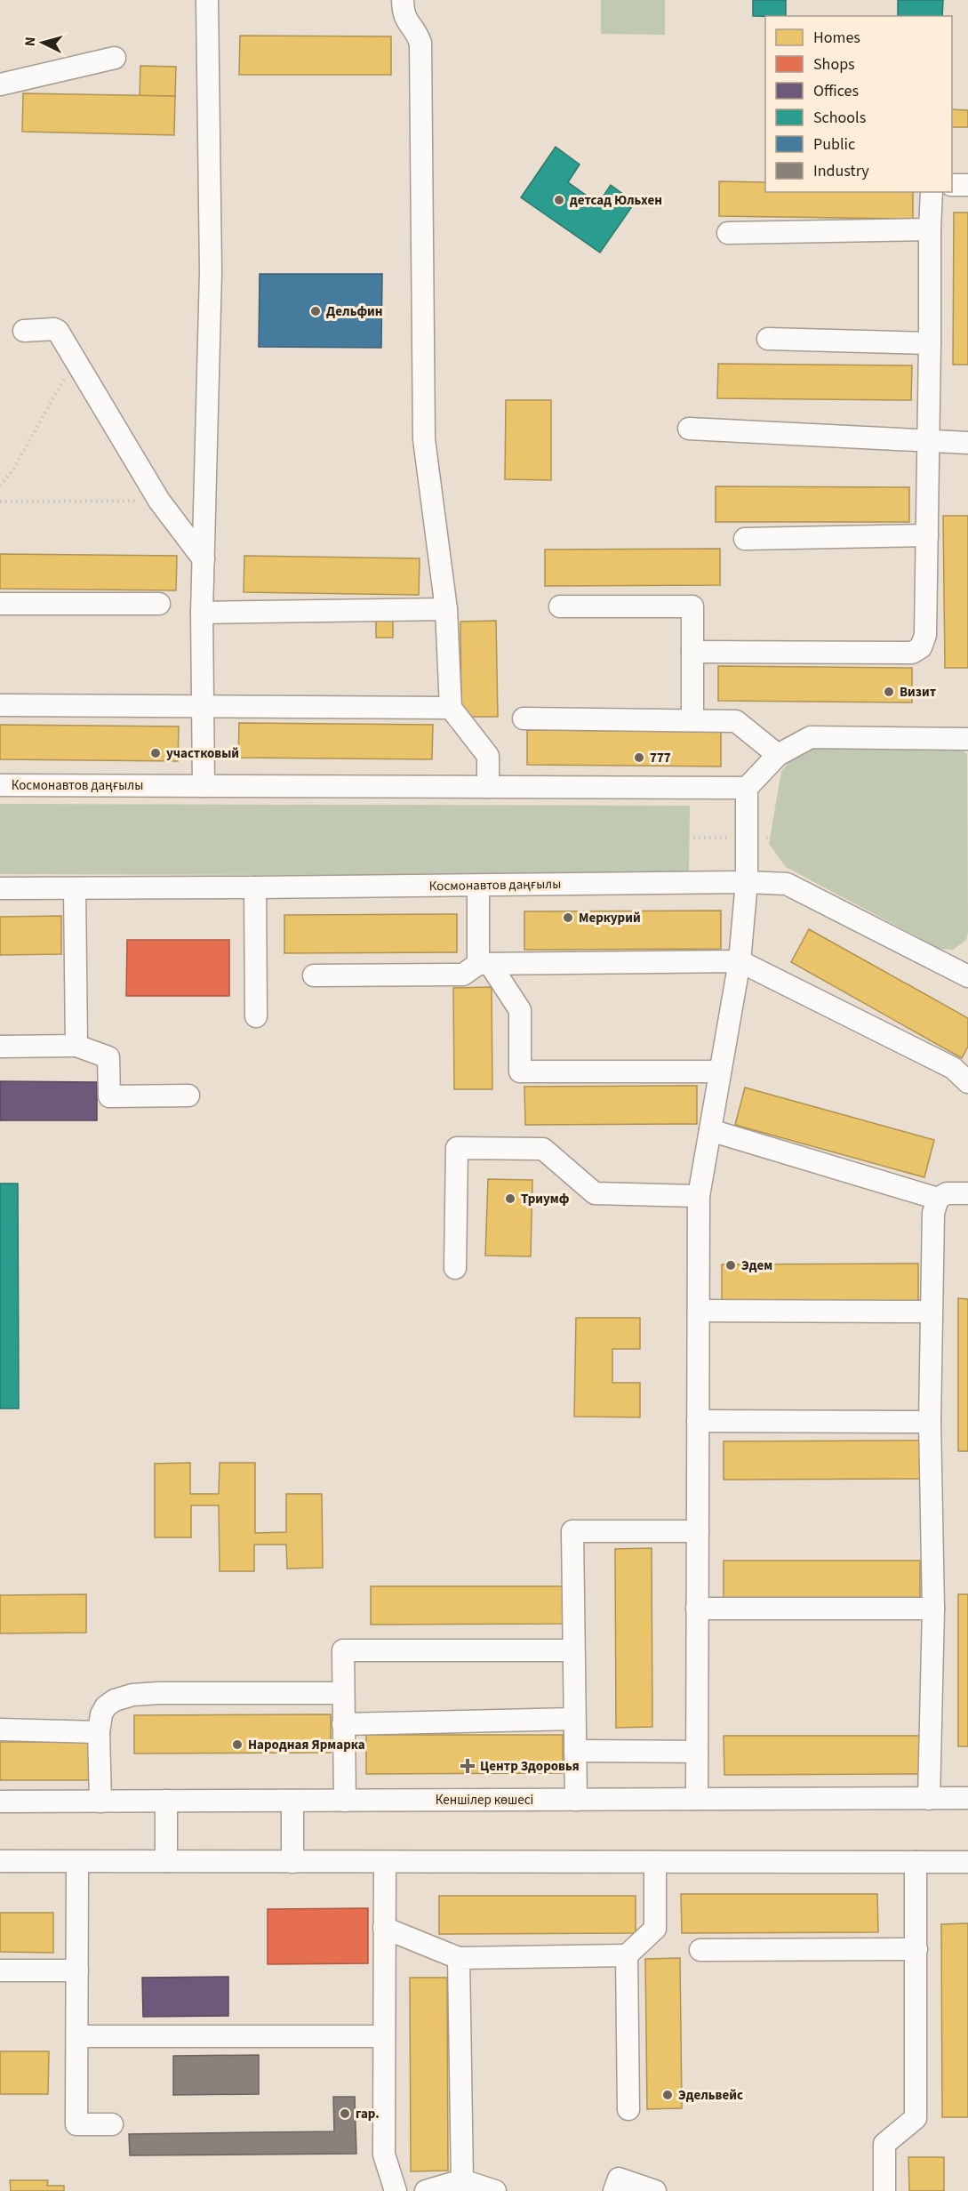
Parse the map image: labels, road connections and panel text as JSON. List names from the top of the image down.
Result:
{
  "streets": {
    "street": ["Космонавтов даңғылы", "Кеншілер көшесі"]
  },
  "places": {
    "other": [
      "детсад Юльхен",
      "Дельфин",
      "Визит",
      "участковый",
      "777",
      "Меркурий",
      "Триумф",
      "Эдем",
      "Народная Ярмарка",
      "Эдельвейс",
      "гар."
    ],
    "health": ["Центр Здоровья"]
  },
  "legend": [
    "Homes",
    "Shops",
    "Offices",
    "Schools",
    "Public",
    "Industry"
  ],
  "north": "left"
}
